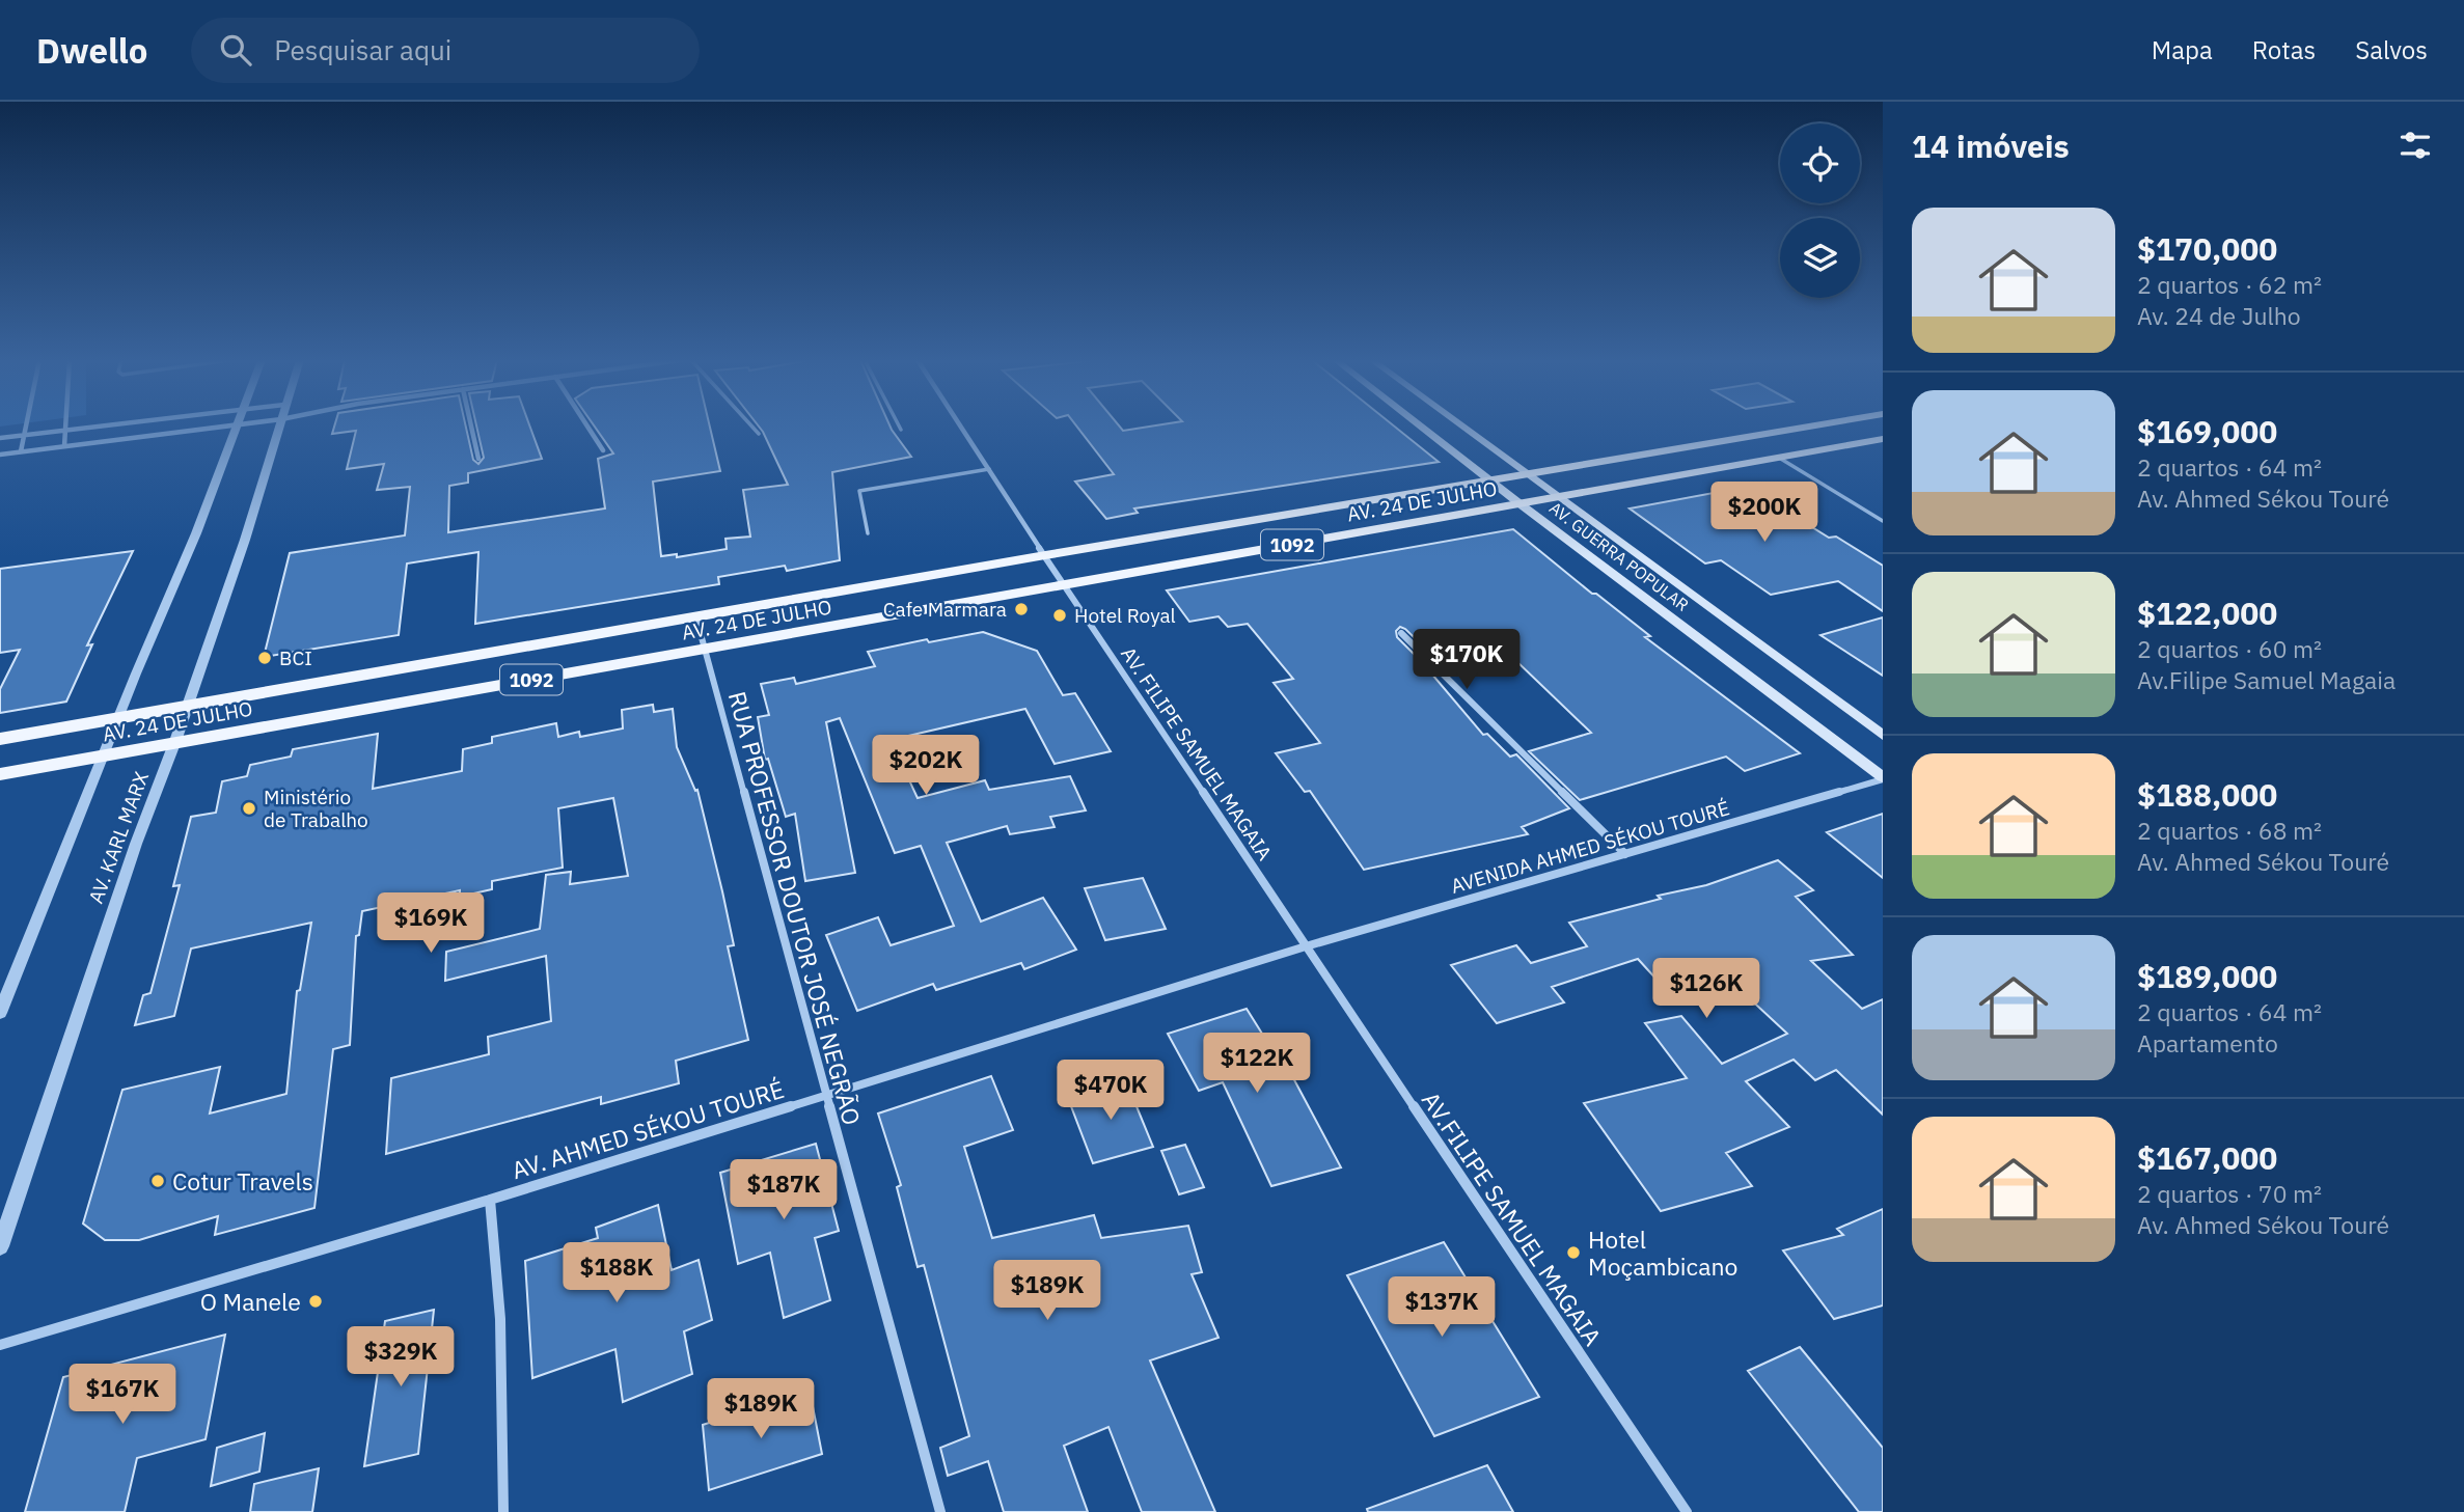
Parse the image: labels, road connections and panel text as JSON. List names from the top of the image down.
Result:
{
  "streets": {
    "main road": ["AV. 24 DE JULHO", "1092", "AV. GUERRA POPULAR"],
    "street": [
      "AV. FILIPE SAMUEL MAGAIA",
      "AV. KARL MARX",
      "AVENIDA AHMED SÉKOU TOURÉ",
      "RUA PROFESSOR DOUTOR JOSÉ NEGRÃO",
      "AV. AHMED SÉKOU TOURÉ",
      "AV.FILIPE SAMUEL MAGAIA"
    ]
  },
  "crossings": [
    ["AV. 24 DE JULHO", "AV. GUERRA POPULAR"],
    ["AV. 24 DE JULHO", "AV. FILIPE SAMUEL MAGAIA"],
    ["AV. 24 DE JULHO", "AV. KARL MARX"],
    ["AV. 24 DE JULHO", "RUA PROFESSOR DOUTOR JOSÉ NEGRÃO"],
    ["AV. GUERRA POPULAR", "AVENIDA AHMED SÉKOU TOURÉ"],
    ["AV. FILIPE SAMUEL MAGAIA", "AVENIDA AHMED SÉKOU TOURÉ"],
    ["AV. FILIPE SAMUEL MAGAIA", "AV. AHMED SÉKOU TOURÉ"],
    ["AV. FILIPE SAMUEL MAGAIA", "AV.FILIPE SAMUEL MAGAIA"],
    ["AVENIDA AHMED SÉKOU TOURÉ", "AV. AHMED SÉKOU TOURÉ"],
    ["AVENIDA AHMED SÉKOU TOURÉ", "AV.FILIPE SAMUEL MAGAIA"],
    ["RUA PROFESSOR DOUTOR JOSÉ NEGRÃO", "AV. AHMED SÉKOU TOURÉ"],
    ["AV. AHMED SÉKOU TOURÉ", "AV.FILIPE SAMUEL MAGAIA"]
  ],
  "places": [
    "Cafe Marmara",
    "Hotel Royal",
    "BCI",
    "Ministério de Trabalho",
    "Cotur Travels",
    "Hotel Moçambicano",
    "O Manele"
  ],
  "page": {
    "header": "Dwello",
    "search": "Pesquisar aqui",
    "nav": ["Mapa", "Rotas", "Salvos"],
    "heading": "14 imóveis",
    "list": [
      {
        "name": "$170,000",
        "note": "2 quartos · 62 m² · Av. 24 de Julho"
      },
      {
        "name": "$169,000",
        "note": "2 quartos · 64 m² · Av. Ahmed Sékou Touré"
      },
      {
        "name": "$122,000",
        "note": "2 quartos · 60 m² · Av.Filipe Samuel Magaia"
      },
      {
        "name": "$188,000",
        "note": "2 quartos · 68 m² · Av. Ahmed Sékou Touré"
      },
      {
        "name": "$189,000",
        "note": "2 quartos · 64 m² · Apartamento"
      },
      {
        "name": "$167,000",
        "note": "2 quartos · 70 m² · Av. Ahmed Sékou Touré"
      }
    ],
    "price": [
      "$200K",
      "$170K",
      "$202K",
      "$169K",
      "$126K",
      "$122K",
      "$470K",
      "$187K",
      "$188K",
      "$189K",
      "$137K",
      "$329K",
      "$167K",
      "$189K"
    ]
  }
}
